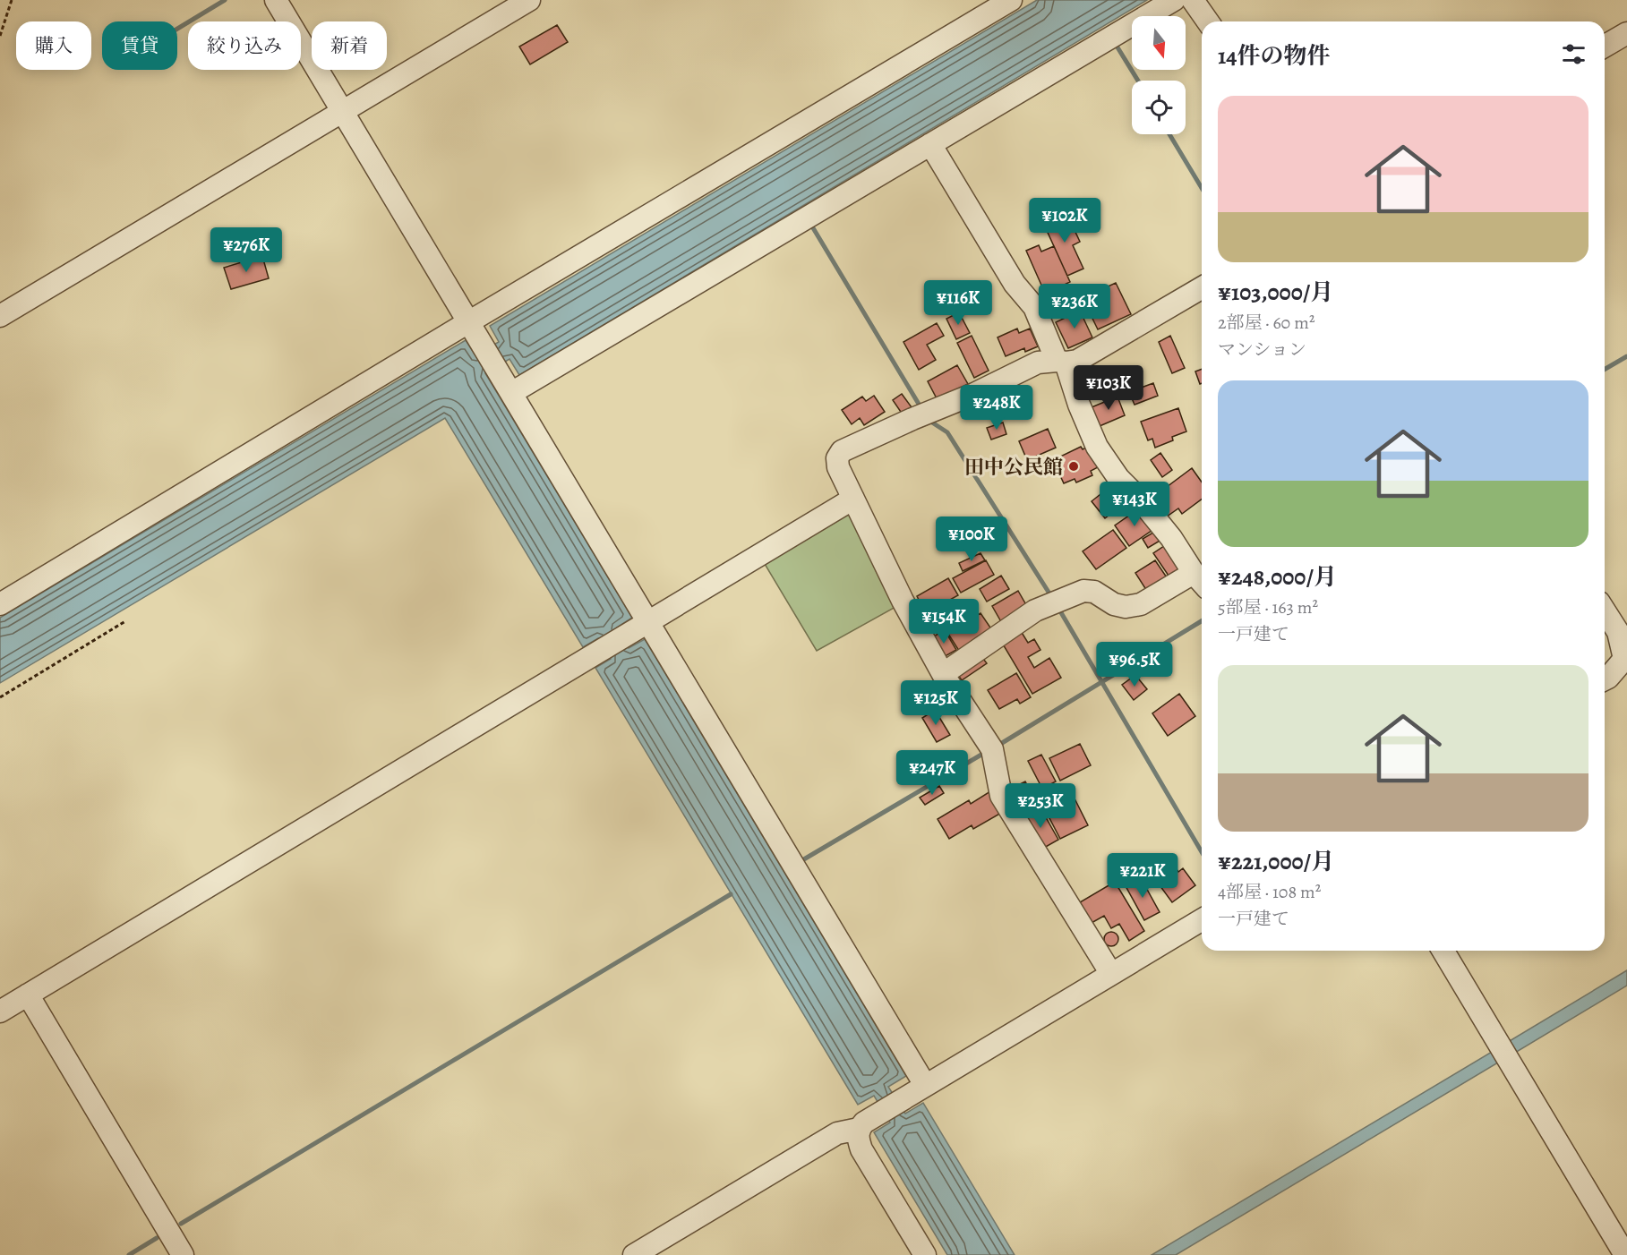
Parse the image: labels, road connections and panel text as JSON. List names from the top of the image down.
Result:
{
  "places": ["田中公民館"],
  "north": "bottom",
  "page": {
    "chip": [
      "購入",
      "賃貸",
      "絞り込み",
      "新着"
    ],
    "heading": "14件の物件",
    "list": [
      {
        "name": "¥103,000/月",
        "note": "2部屋 · 60 m² · マンション"
      },
      {
        "name": "¥248,000/月",
        "note": "5部屋 · 163 m² · 一戸建て"
      },
      {
        "name": "¥221,000/月",
        "note": "4部屋 · 108 m² · 一戸建て"
      }
    ],
    "price": [
      "¥102K",
      "¥276K",
      "¥116K",
      "¥236K",
      "¥103K",
      "¥248K",
      "¥143K",
      "¥100K",
      "¥154K",
      "¥96.5K",
      "¥125K",
      "¥247K",
      "¥253K",
      "¥221K"
    ]
  }
}
